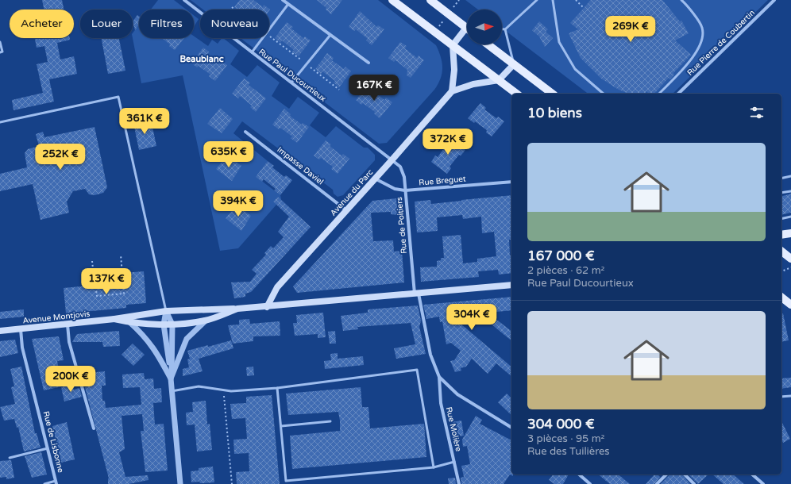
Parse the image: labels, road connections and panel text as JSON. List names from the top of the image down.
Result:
{
  "streets": {
    "main road": ["Avenue du Parc", "Avenue Montjovis"],
    "street": [
      "Rue Pierre de Coubertin",
      "Rue Paul Ducourtieux",
      "Impasse Daviel",
      "Rue Breguet",
      "Rue de Poitiers",
      "Rue Molière",
      "Rue de Lisbonne"
    ]
  },
  "crossings": [
    ["Rue Paul Ducourtieux", "Avenue du Parc"],
    ["Rue Paul Ducourtieux", "Rue de Poitiers"],
    ["Impasse Daviel", "Avenue du Parc"],
    ["Rue Breguet", "Avenue du Parc"],
    ["Rue Breguet", "Rue de Poitiers"],
    ["Avenue du Parc", "Rue de Poitiers"],
    ["Rue de Poitiers", "Rue Molière"],
    ["Avenue Montjovis", "Rue de Lisbonne"]
  ],
  "districts": ["Beaublanc"],
  "north": "right",
  "page": {
    "chip": [
      "Acheter",
      "Louer",
      "Filtres",
      "Nouveau"
    ],
    "price": [
      "269K €",
      "167K €",
      "361K €",
      "372K €",
      "635K €",
      "252K €",
      "394K €",
      "137K €",
      "304K €",
      "200K €"
    ],
    "heading": "10 biens",
    "list": [
      {
        "name": "167 000 €",
        "note": "2 pièces · 62 m² · Rue Paul Ducourtieux"
      },
      {
        "name": "304 000 €",
        "note": "3 pièces · 95 m² · Rue des Tuilières"
      }
    ]
  }
}
